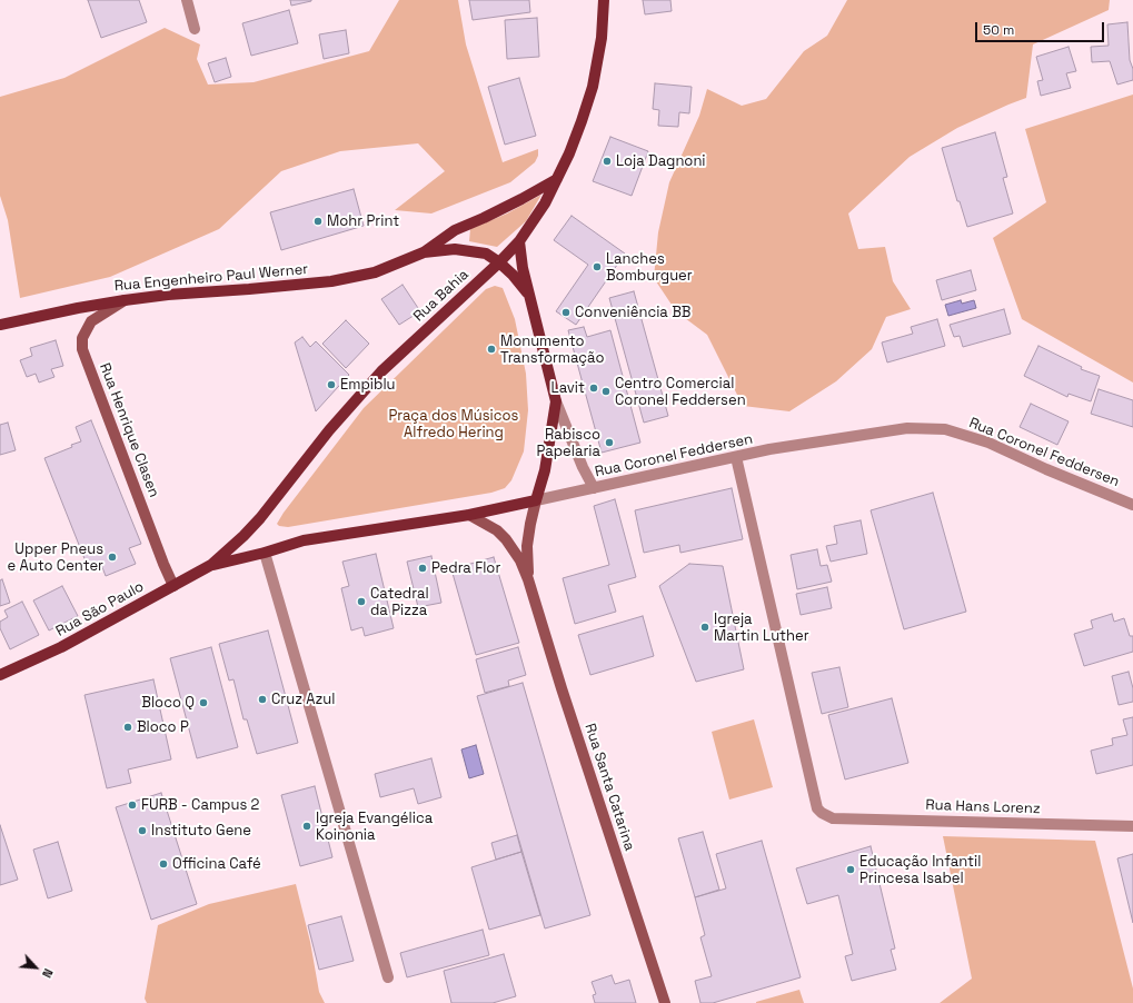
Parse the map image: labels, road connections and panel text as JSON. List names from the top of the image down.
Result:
{
  "streets": {
    "main road": [
      "Rua Engenheiro Paul Werner",
      "Rua Bahia",
      "Rua Henrique Clasen",
      "Rua Coronel Feddersen",
      "Rua São Paulo",
      "Rua Santa Catarina"
    ],
    "street": ["Rua Hans Lorenz"]
  },
  "crossings": [
    ["Rua Engenheiro Paul Werner", "Rua Bahia"],
    ["Rua Engenheiro Paul Werner", "Rua Henrique Clasen"],
    ["Rua Bahia", "Rua Coronel Feddersen"],
    ["Rua Bahia", "Rua São Paulo"],
    ["Rua Henrique Clasen", "Rua São Paulo"],
    ["Rua Coronel Feddersen", "Rua São Paulo"],
    ["Rua Coronel Feddersen", "Rua Santa Catarina"],
    ["Rua Coronel Feddersen", "Rua Hans Lorenz"]
  ],
  "parks": ["Praça dos Músicos Alfredo Hering"],
  "places": [
    "Loja Dagnoni",
    "Mohr Print",
    "Lanches Bomburguer",
    "Conveniência BB",
    "Monumento Transformação",
    "Empiblu",
    "Lavit",
    "Centro Comercial Coronel Feddersen",
    "Rabisco Papelaria",
    "Upper Pneus e Auto Center",
    "Pedra Flor",
    "Catedral da Pizza",
    "Igreja Martin Luther",
    "Cruz Azul",
    "Bloco Q",
    "Bloco P",
    "FURB - Campus 2",
    "Igreja Evangélica Koinonia",
    "Instituto Gene",
    "Officina Café",
    "Educação Infantil Princesa Isabel"
  ],
  "scale_bar": "50 m",
  "north": "bottom right"
}
